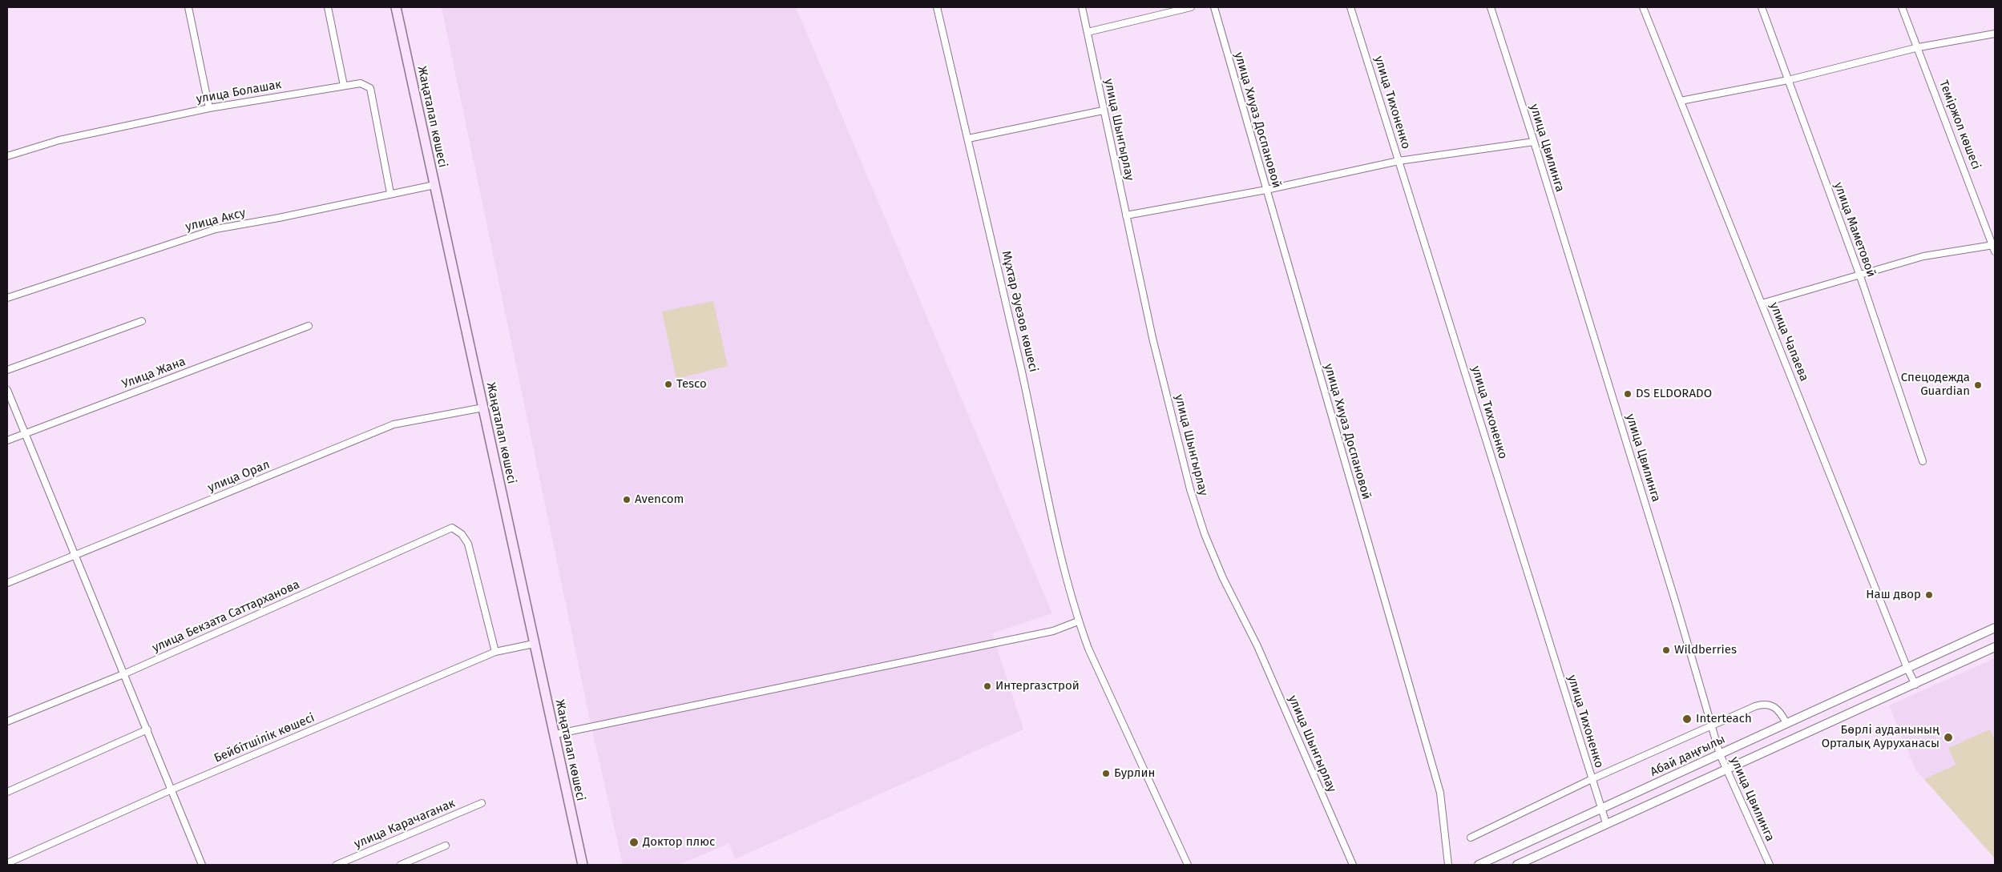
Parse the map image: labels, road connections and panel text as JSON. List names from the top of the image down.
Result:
{
  "streets": {
    "main road": ["Жаңаталап көшесі"],
    "street": [
      "улица Болашак",
      "улица Тихоненко",
      "улица Хиуаз Доспановой",
      "Теміржол көшесі",
      "улица Шынгырлау",
      "улица Цвилинга",
      "улица Аксу",
      "улица Маметовой",
      "Мұхтар Әуезов көшесі",
      "улица Чапаева",
      "Улица Жана",
      "улица Орал",
      "улица Бекзата Саттарханова",
      "Бейбітшілік көшесі",
      "Абай даңғылы",
      "улица Карачаганак"
    ]
  },
  "crossings": [
    ["улица Болашак", "улица Аксу"],
    ["улица Тихоненко", "Абай даңғылы"],
    ["Жаңаталап көшесі", "улица Аксу"],
    ["Жаңаталап көшесі", "улица Орал"],
    ["Жаңаталап көшесі", "Бейбітшілік көшесі"],
    ["улица Цвилинга", "Абай даңғылы"],
    ["улица Чапаева", "Абай даңғылы"],
    ["улица Бекзата Саттарханова", "Бейбітшілік көшесі"]
  ],
  "places": [
    "Tesco",
    "Спецодежда Guardian",
    "DS ELDORADO",
    "Avencom",
    "Наш двор",
    "Wildberries",
    "Интергазстрой",
    "Interteach",
    "Бөрлі ауданының Орталық Ауруханасы",
    "Бурлин",
    "Доктор плюс"
  ]
}
